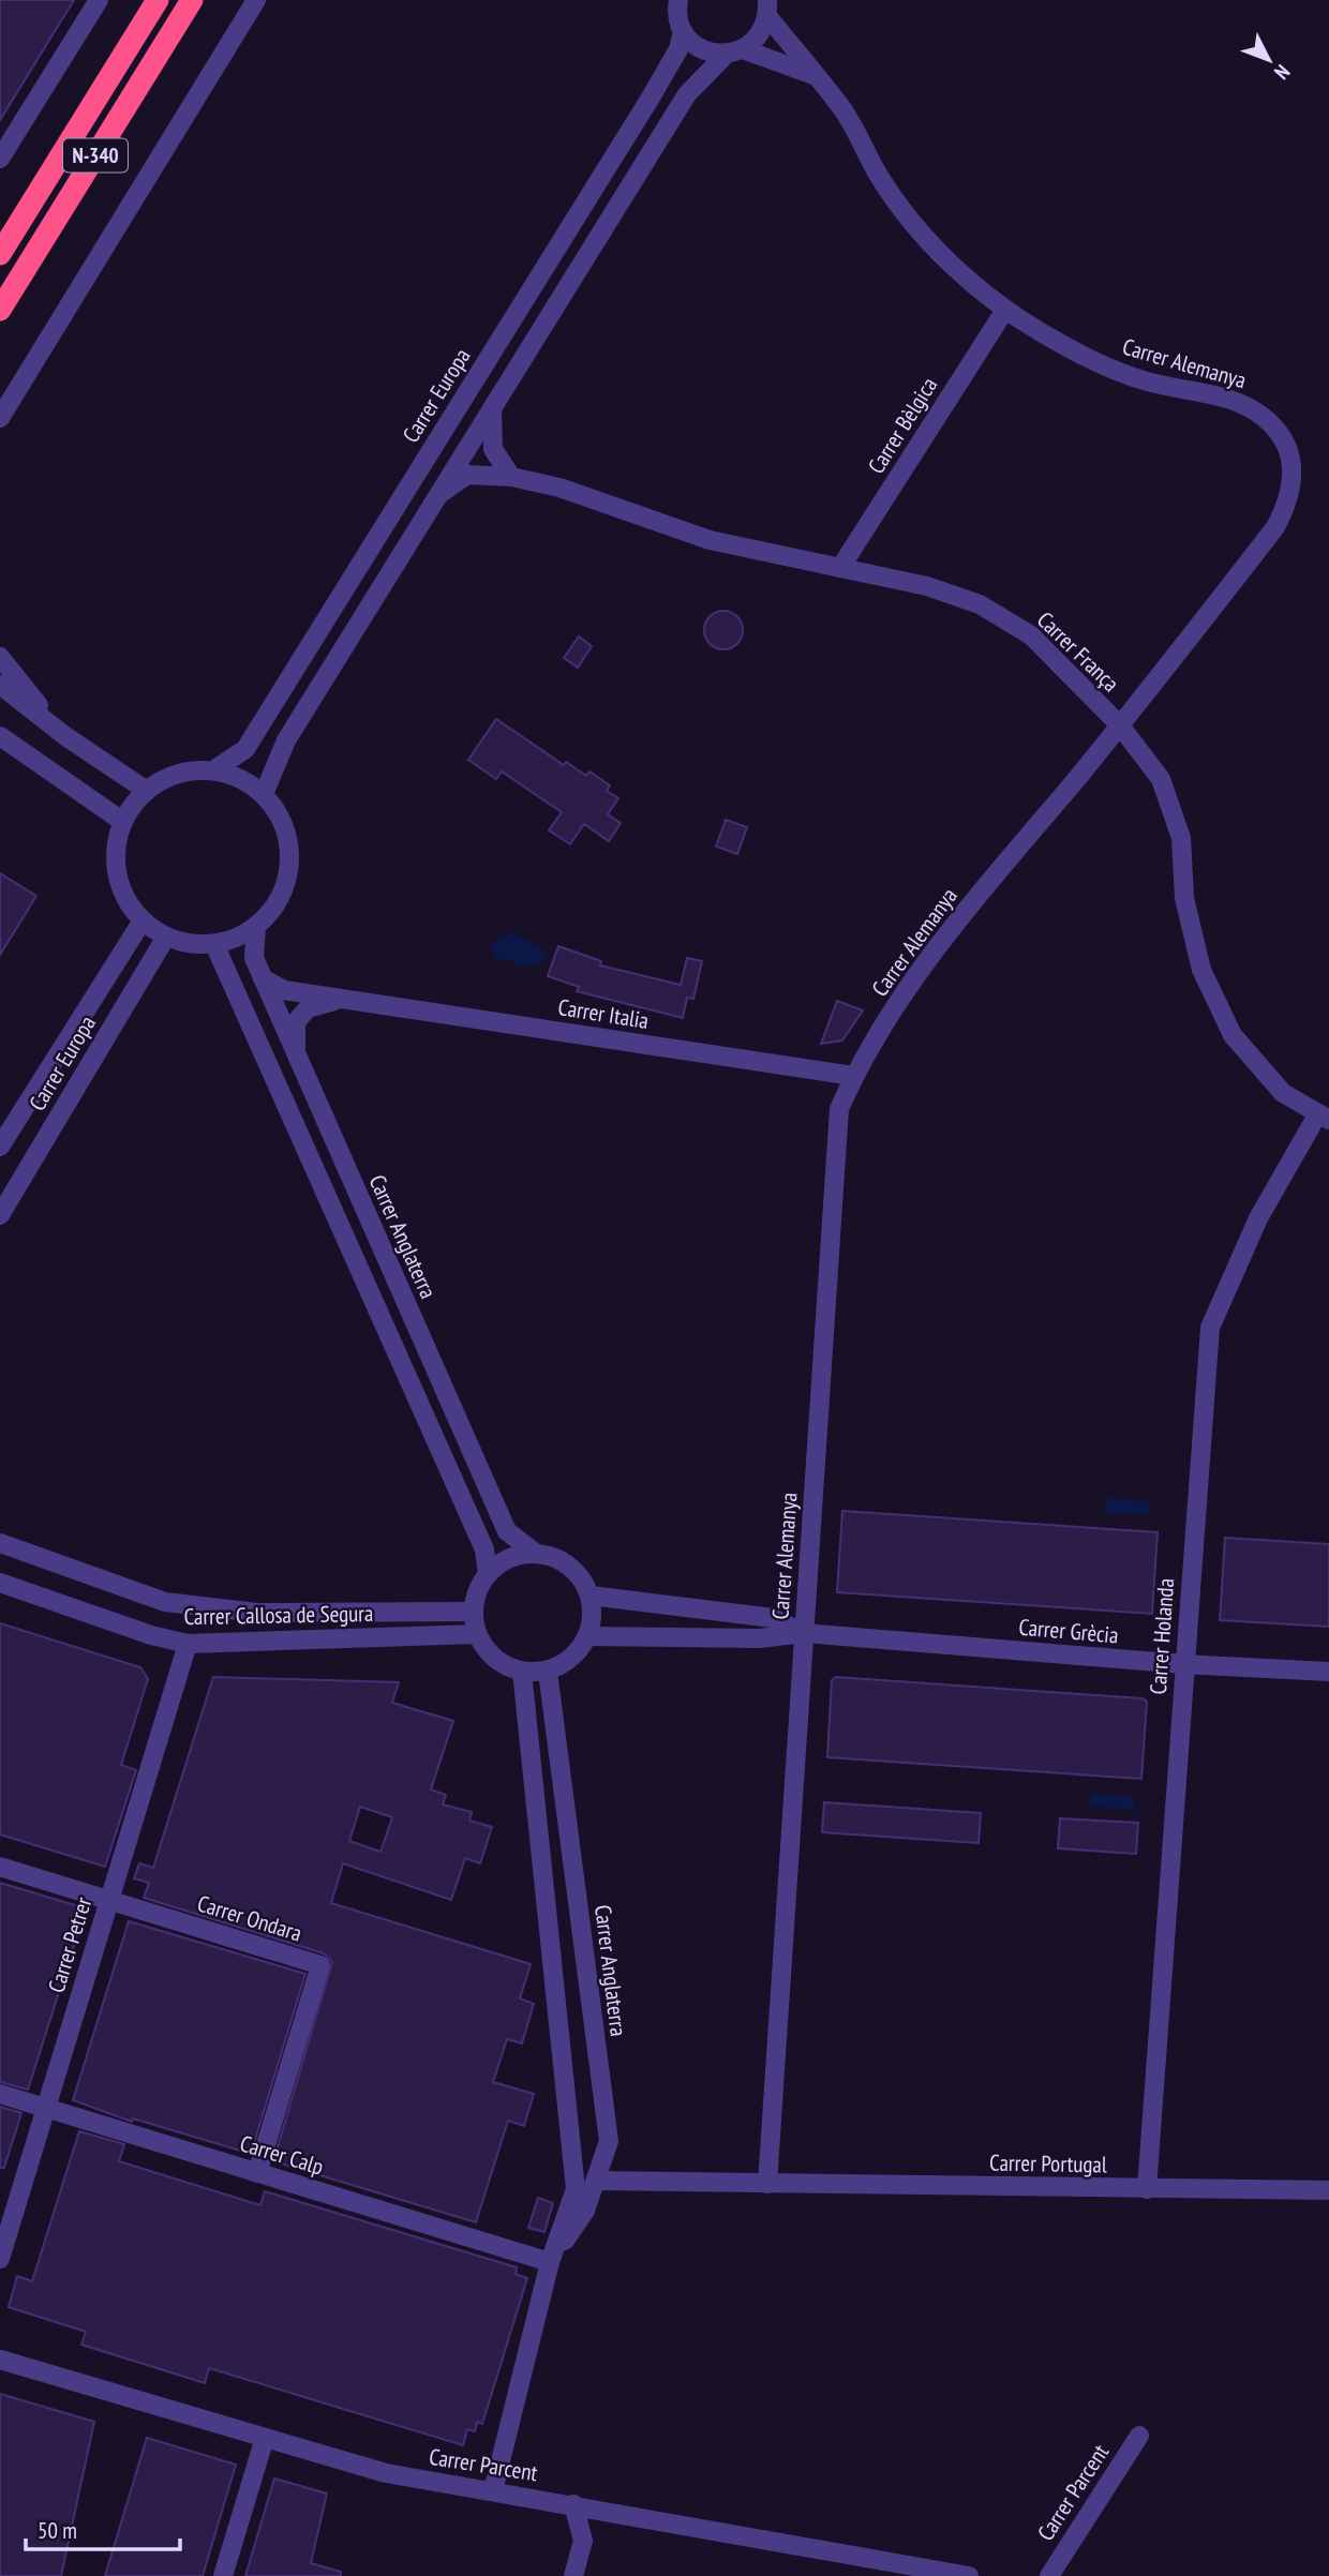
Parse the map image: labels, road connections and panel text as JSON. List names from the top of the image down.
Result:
{
  "streets": {
    "highway": ["N-340"],
    "street": [
      "Carrer Alemanya",
      "Carrer Europa",
      "Carrer Bèlgica",
      "Carrer França",
      "Carrer Italia",
      "Carrer Anglaterra",
      "Carrer Callosa de Segura",
      "Carrer Grècia",
      "Carrer Holanda",
      "Carrer Ondara",
      "Carrer Petrer",
      "Carrer Calp",
      "Carrer Portugal",
      "Carrer Parcent"
    ]
  },
  "crossings": [
    ["Carrer Alemanya", "Carrer Bèlgica"],
    ["Carrer Alemanya", "Carrer França"],
    ["Carrer Alemanya", "Carrer Italia"],
    ["Carrer Alemanya", "Carrer Grècia"],
    ["Carrer Alemanya", "Carrer Portugal"],
    ["Carrer Europa", "Carrer Anglaterra"],
    ["Carrer Bèlgica", "Carrer França"],
    ["Carrer França", "Carrer Holanda"],
    ["Carrer Italia", "Carrer Anglaterra"],
    ["Carrer Anglaterra", "Carrer Callosa de Segura"],
    ["Carrer Anglaterra", "Carrer Grècia"],
    ["Carrer Anglaterra", "Carrer Calp"],
    ["Carrer Anglaterra", "Carrer Portugal"],
    ["Carrer Callosa de Segura", "Carrer Grècia"],
    ["Carrer Callosa de Segura", "Carrer Petrer"],
    ["Carrer Grècia", "Carrer Holanda"],
    ["Carrer Holanda", "Carrer Portugal"],
    ["Carrer Ondara", "Carrer Petrer"],
    ["Carrer Ondara", "Carrer Calp"],
    ["Carrer Petrer", "Carrer Calp"]
  ],
  "scale_bar": "50 m",
  "north": "bottom right"
}
